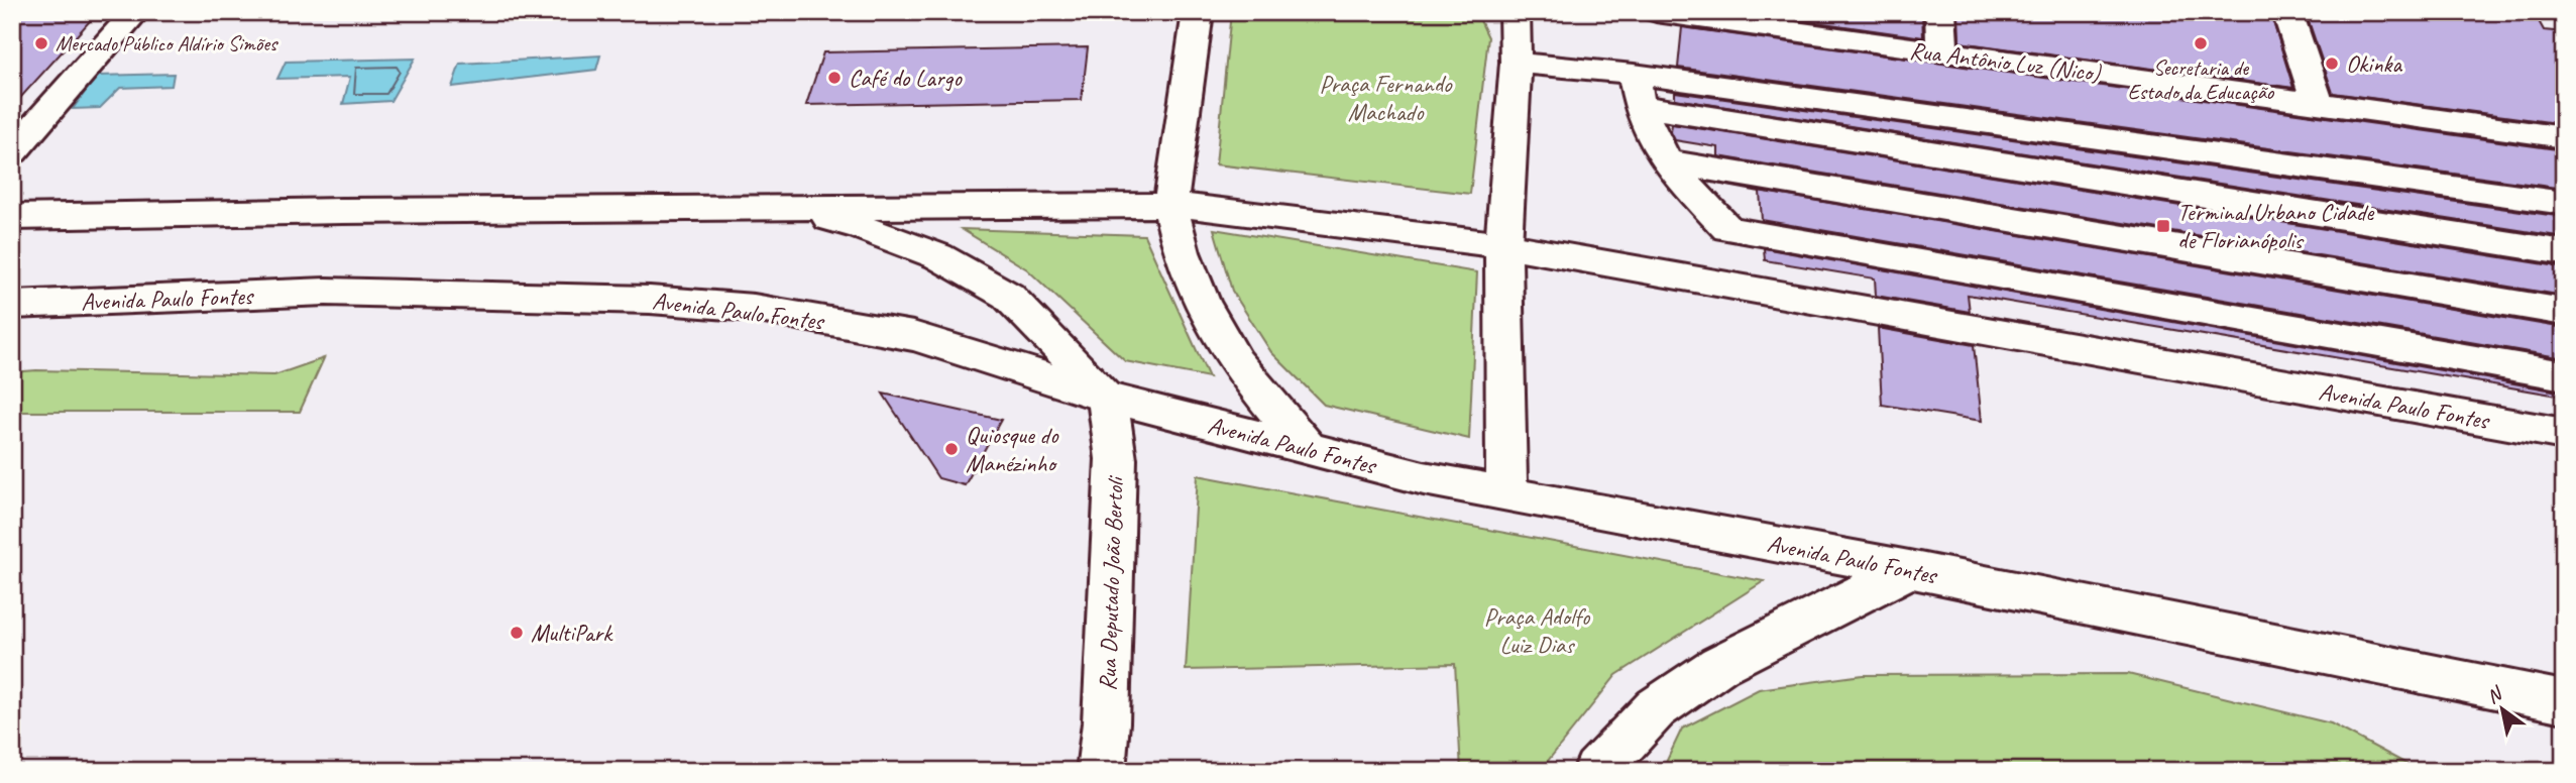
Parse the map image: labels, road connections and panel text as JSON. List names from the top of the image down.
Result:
{
  "streets": {
    "main road": ["Rua Antônio Luz (Nico)", "Avenida Paulo Fontes", "Rua Deputado João Bertoli"]
  },
  "crossings": [
    ["Avenida Paulo Fontes", "Rua Deputado João Bertoli"]
  ],
  "parks": ["Praça Fernando Machado", "Praça Adolfo Luiz Dias"],
  "places": {
    "other": [
      "Mercado Público Aldírio Simões",
      "Secretaria de Estado da Educação",
      "Okinka",
      "Café do Largo",
      "Quiosque do Manézinho",
      "MultiPark"
    ],
    "transit": ["Terminal Urbano Cidade de Florianópolis"]
  },
  "north": "top left"
}
